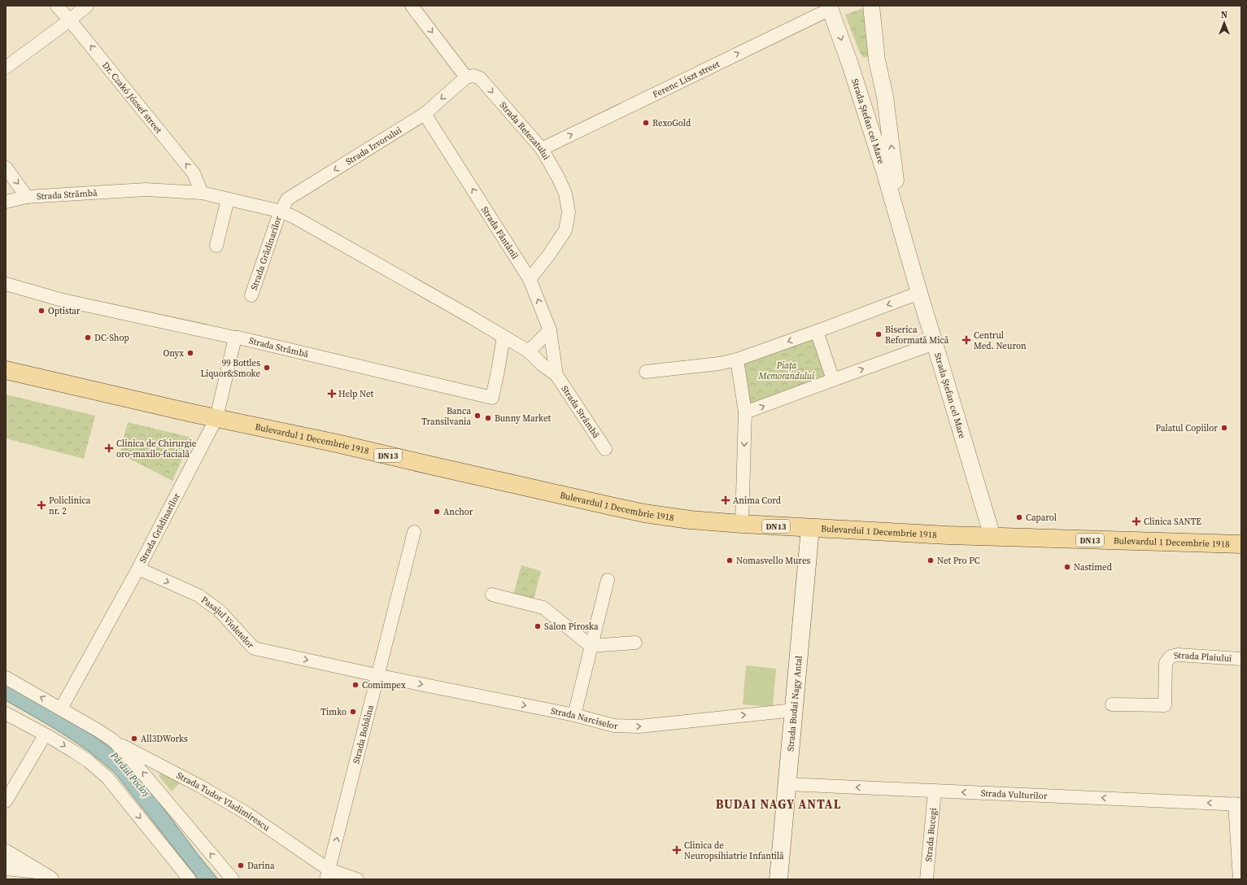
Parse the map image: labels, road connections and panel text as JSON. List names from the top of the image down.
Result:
{
  "streets": {
    "main road": ["Bulevardul 1 Decembrie 1918", "DN13", "Strada Budai Nagy Antal"],
    "street": [
      "Ferenc Liszt street",
      "Dr. Czakó József street",
      "Strada Ștefan cel Mare",
      "Strada Retezatului",
      "Strada Izvorului",
      "Strada Strâmbă",
      "Strada Fântânii",
      "Strada Grădinarilor",
      "Pasajul Violetelor",
      "Strada Plaiului",
      "Strada Narciselor",
      "Strada Bobâlna",
      "Strada Vulturilor",
      "Strada Tudor Vladimirescu",
      "Strada Bucegi"
    ]
  },
  "crossings": [
    ["Ferenc Liszt street", "Strada Ștefan cel Mare"],
    ["Ferenc Liszt street", "Strada Retezatului"],
    ["Dr. Czakó József street", "Strada Strâmbă"],
    ["Strada Ștefan cel Mare", "Bulevardul 1 Decembrie 1918"],
    ["Strada Retezatului", "Strada Izvorului"],
    ["Strada Retezatului", "Strada Fântânii"],
    ["Strada Izvorului", "Strada Strâmbă"],
    ["Strada Izvorului", "Strada Fântânii"],
    ["Strada Izvorului", "Strada Grădinarilor"],
    ["Strada Strâmbă", "Strada Fântânii"],
    ["Strada Strâmbă", "Strada Grădinarilor"],
    ["Strada Grădinarilor", "Bulevardul 1 Decembrie 1918"],
    ["Strada Grădinarilor", "Pasajul Violetelor"],
    ["Strada Grădinarilor", "Strada Tudor Vladimirescu"],
    ["Bulevardul 1 Decembrie 1918", "Strada Budai Nagy Antal"],
    ["Pasajul Violetelor", "Strada Narciselor"],
    ["Pasajul Violetelor", "Strada Bobâlna"],
    ["Strada Budai Nagy Antal", "Strada Narciselor"],
    ["Strada Budai Nagy Antal", "Strada Vulturilor"],
    ["Strada Narciselor", "Strada Bobâlna"],
    ["Strada Bobâlna", "Strada Tudor Vladimirescu"],
    ["Strada Vulturilor", "Strada Bucegi"]
  ],
  "one_way": [
    "Ferenc Liszt street",
    "Dr. Czakó József street",
    "Strada Retezatului",
    "Strada Izvorului",
    "Strada Fântânii",
    "Pasajul Violetelor",
    "Strada Narciselor",
    "Strada Bobâlna",
    "Strada Vulturilor"
  ],
  "districts": ["BUDAI NAGY ANTAL"],
  "water": ["Pârâul Pocloș"],
  "parks": ["Piața Memorandului"],
  "places": {
    "other": [
      "RexoGold",
      "Optistar",
      "Biserica Reformată Mică",
      "DC-Shop",
      "Onyx",
      "99 Bottles Liquor&Smoke",
      "Banca Transilvania",
      "Bunny Market",
      "Palatul Copiilor",
      "Anchor",
      "Caparol",
      "Nomasvello Mures",
      "Net Pro PC",
      "Nastimed",
      "Salon Piroska",
      "Comimpex",
      "Timko",
      "All3DWorks",
      "Darina"
    ],
    "health": [
      "Centrul Med. Neuron",
      "Help Net",
      "Clinica de Chirurgie oro-maxilo-facială",
      "Anima Cord",
      "Policlinica nr. 2",
      "Clinica SANTE",
      "Clinica de Neuropsihiatrie Infantilă"
    ]
  },
  "north": "top"
}
